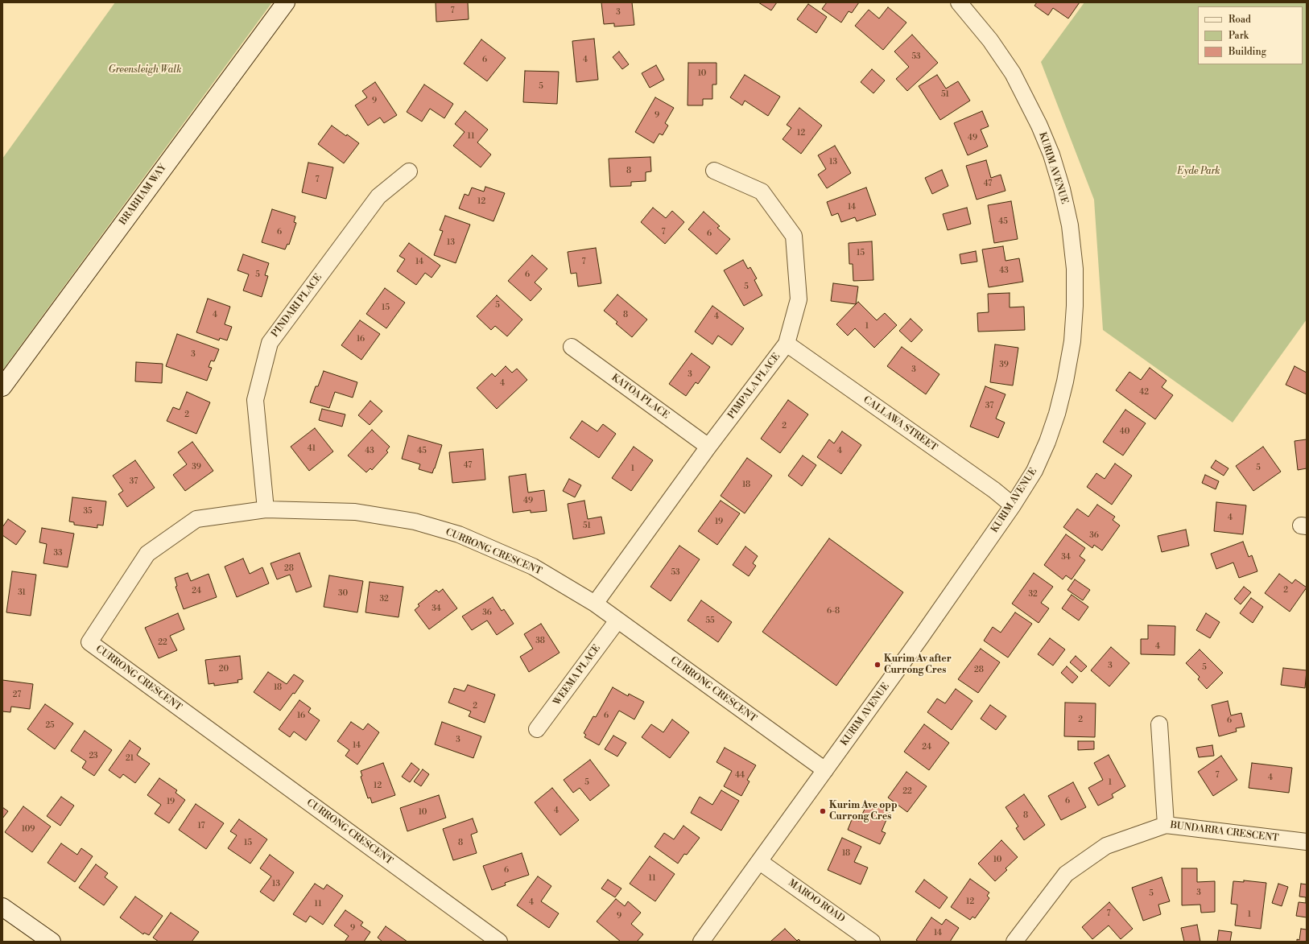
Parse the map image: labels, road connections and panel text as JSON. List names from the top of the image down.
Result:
{
  "streets": {
    "main road": ["BRABHAM WAY"],
    "street": [
      "KURIM AVENUE",
      "PINDARI PLACE",
      "PIMPALA PLACE",
      "KATOA PLACE",
      "CALLAWA STREET",
      "CURRONG CRESCENT",
      "WEEMA PLACE",
      "BUNDARRA CRESCENT",
      "MAROO ROAD"
    ]
  },
  "crossings": [
    ["KURIM AVENUE", "CALLAWA STREET"],
    ["KURIM AVENUE", "CURRONG CRESCENT"],
    ["KURIM AVENUE", "MAROO ROAD"],
    ["PINDARI PLACE", "CURRONG CRESCENT"],
    ["PIMPALA PLACE", "KATOA PLACE"],
    ["PIMPALA PLACE", "CALLAWA STREET"],
    ["PIMPALA PLACE", "CURRONG CRESCENT"],
    ["CURRONG CRESCENT", "WEEMA PLACE"]
  ],
  "parks": ["Greensleigh Walk", "Eyde Park"],
  "places": ["Kurim Av after Currong Cres", "Kurim Ave opp Currong Cres"],
  "house_numbers": [
    "7",
    "3",
    "53",
    "6",
    "4",
    "10",
    "5",
    "51",
    "9",
    "9",
    "12",
    "11",
    "49",
    "13",
    "8",
    "7",
    "47",
    "12",
    "14",
    "45",
    "6",
    "7",
    "6",
    "13",
    "15",
    "14",
    "7",
    "43",
    "5",
    "6",
    "5",
    "5",
    "15",
    "4",
    "8",
    "4",
    "1",
    "16",
    "3",
    "39",
    "3",
    "3",
    "4",
    "42",
    "37",
    "2",
    "2",
    "40",
    "41",
    "43",
    "45",
    "4",
    "47",
    "39",
    "5",
    "1",
    "37",
    "18",
    "49",
    "35",
    "4",
    "19",
    "51",
    "36",
    "33",
    "34",
    "28",
    "53",
    "2",
    "24",
    "31",
    "30",
    "32",
    "32",
    "34",
    "6-8",
    "36",
    "55",
    "38",
    "22",
    "4",
    "3",
    "5",
    "20",
    "28",
    "18",
    "27",
    "2",
    "16",
    "6",
    "2",
    "6",
    "25",
    "3",
    "14",
    "24",
    "23",
    "21",
    "44",
    "7",
    "4",
    "5",
    "1",
    "12",
    "22",
    "6",
    "19",
    "4",
    "10",
    "8",
    "17",
    "109",
    "15",
    "8",
    "18",
    "10",
    "6",
    "11",
    "13",
    "3",
    "5",
    "12",
    "4",
    "11",
    "7",
    "1",
    "9",
    "9",
    "14"
  ],
  "legend": ["Road", "Park", "Building"]
}
